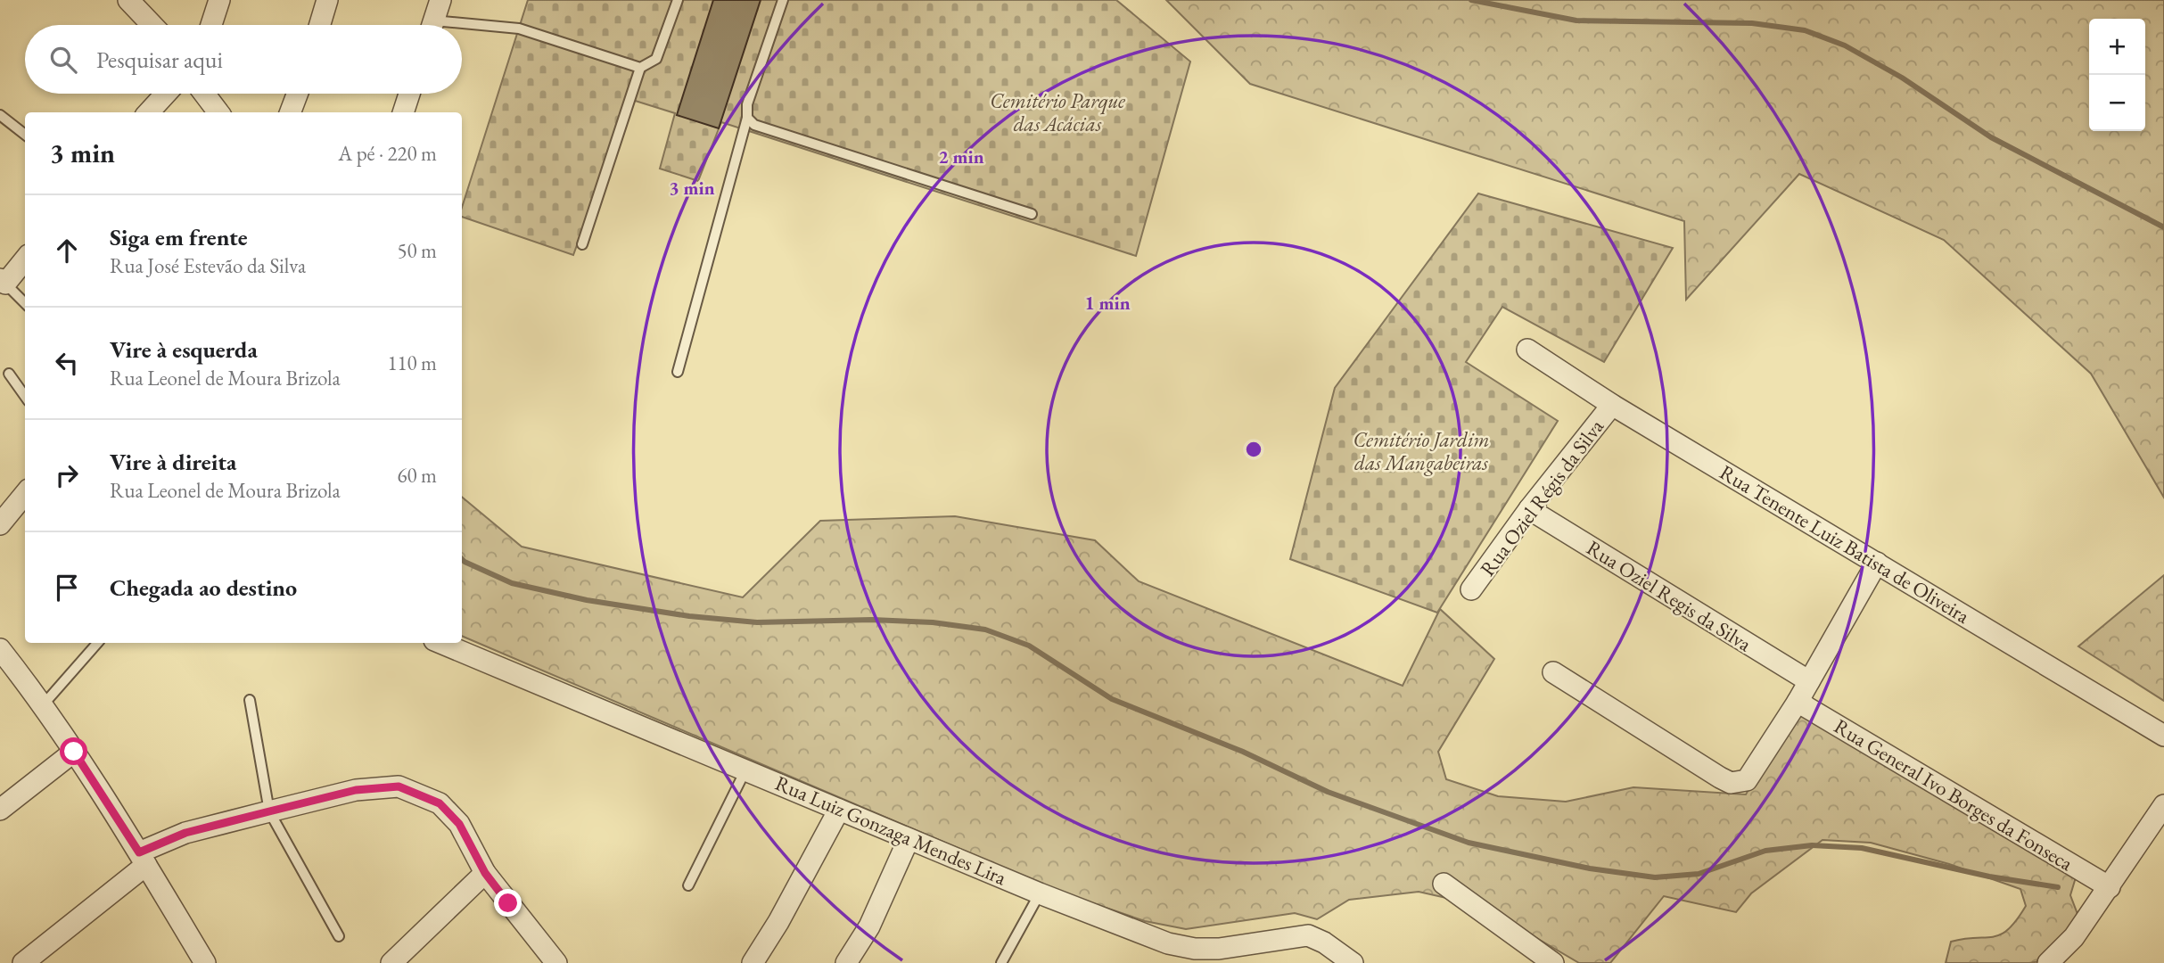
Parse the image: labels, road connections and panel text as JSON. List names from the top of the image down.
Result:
{
  "streets": {
    "street": [
      "Rua Oziel Régis da Silva",
      "Rua Tenente Luiz Batista de Oliveira",
      "Rua Oziel Regis da Silva",
      "Rua General Ivo Borges da Fonseca",
      "Rua Luiz Gonzaga Mendes Lira"
    ]
  },
  "crossings": [
    ["Rua Oziel Régis da Silva", "Rua Tenente Luiz Batista de Oliveira"],
    ["Rua Oziel Régis da Silva", "Rua Oziel Regis da Silva"]
  ],
  "parks": ["Cemitério Parque das Acácias", "Cemitério Jardim das Mangabeiras"],
  "page": {
    "map_buttons": ["+", "−"],
    "search": "Pesquisar aqui",
    "heading": ["3 min", "A pé · 220 m"],
    "list": [
      ["Siga em frente", "Rua José Estevão da Silva", "50 m"],
      ["Vire à esquerda", "Rua Leonel de Moura Brizola", "110 m"],
      ["Vire à direita", "Rua Leonel de Moura Brizola", "60 m"],
      "Chegada ao destino"
    ]
  },
  "rings": ["2 min", "3 min", "1 min"]
}
